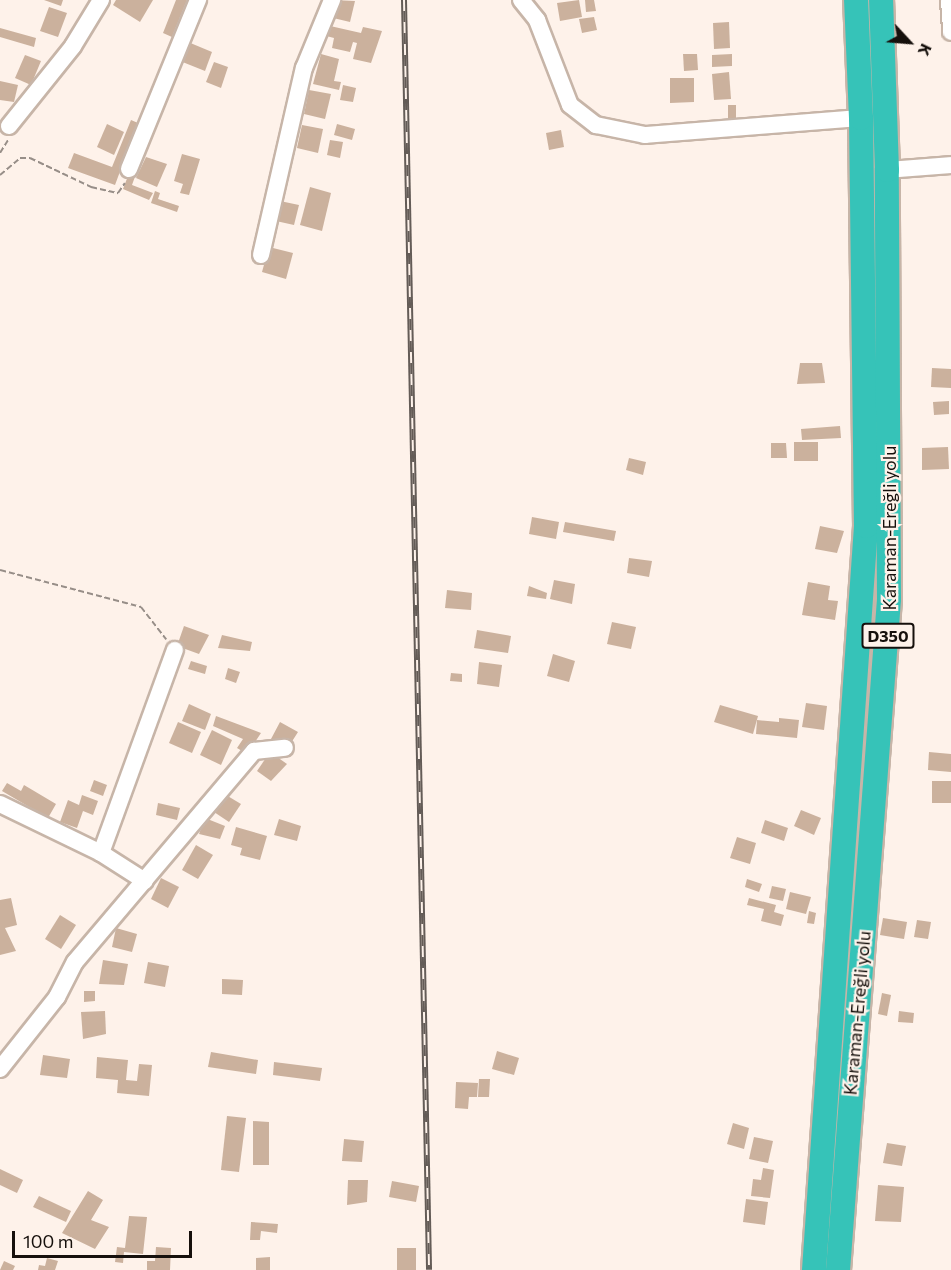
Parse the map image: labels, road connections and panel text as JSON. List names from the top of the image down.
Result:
{
  "streets": {
    "highway": ["Karaman-Ereğli yolu", "D350"]
  },
  "scale_bar": "100 m",
  "north": "bottom right"
}
